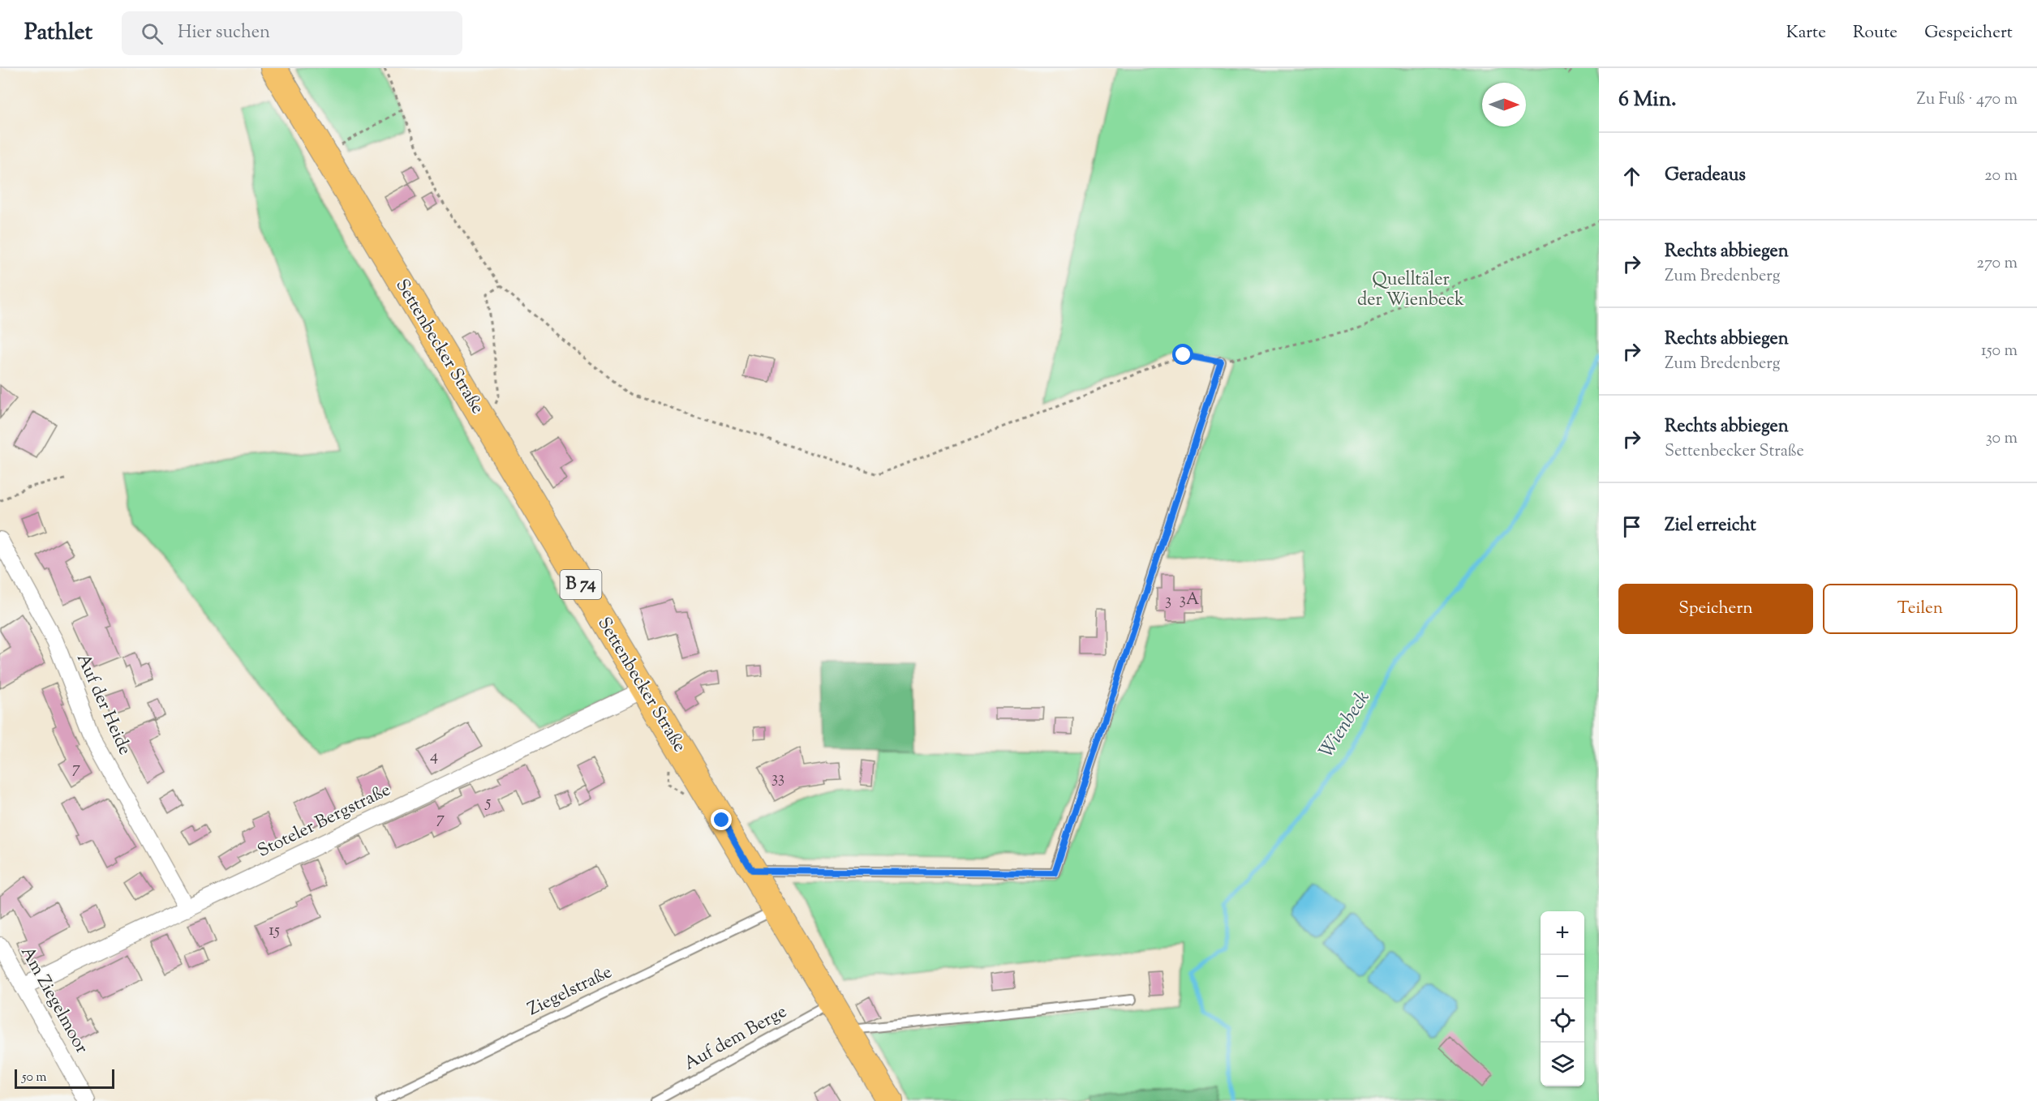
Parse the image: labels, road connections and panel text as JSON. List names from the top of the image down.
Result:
{
  "streets": {
    "main road": ["Settenbecker Straße", "B 74"],
    "street": ["Auf der Heide", "Stoteler Bergstraße", "Am Ziegelmoor"],
    "lane": ["Ziegelstraße", "Auf dem Berge"]
  },
  "crossings": [
    ["Settenbecker Straße", "Stoteler Bergstraße"],
    ["Settenbecker Straße", "Ziegelstraße"],
    ["Settenbecker Straße", "Auf dem Berge"],
    ["Auf der Heide", "Stoteler Bergstraße"],
    ["Stoteler Bergstraße", "Am Ziegelmoor"]
  ],
  "water": ["Wienbeck"],
  "parks": ["Quelltäler der Wienbeck"],
  "house_numbers": [
    "3A",
    "3",
    "4",
    "7",
    "33",
    "5",
    "7",
    "15"
  ],
  "scale_bar": "50 m",
  "north": "right",
  "page": {
    "header": "Pathlet",
    "search": "Hier suchen",
    "nav": ["Karte", "Route", "Gespeichert"],
    "heading": ["6 Min.", "Zu Fuß · 470 m"],
    "list": [
      ["Geradeaus", "20 m"],
      ["Rechts abbiegen", "Zum Bredenberg", "270 m"],
      ["Rechts abbiegen", "Zum Bredenberg", "150 m"],
      ["Rechts abbiegen", "Settenbecker Straße", "30 m"],
      "Ziel erreicht"
    ],
    "buttons": ["Speichern", "Teilen"],
    "map_buttons": ["+", "−"],
    "scale": "50 m"
  }
}
